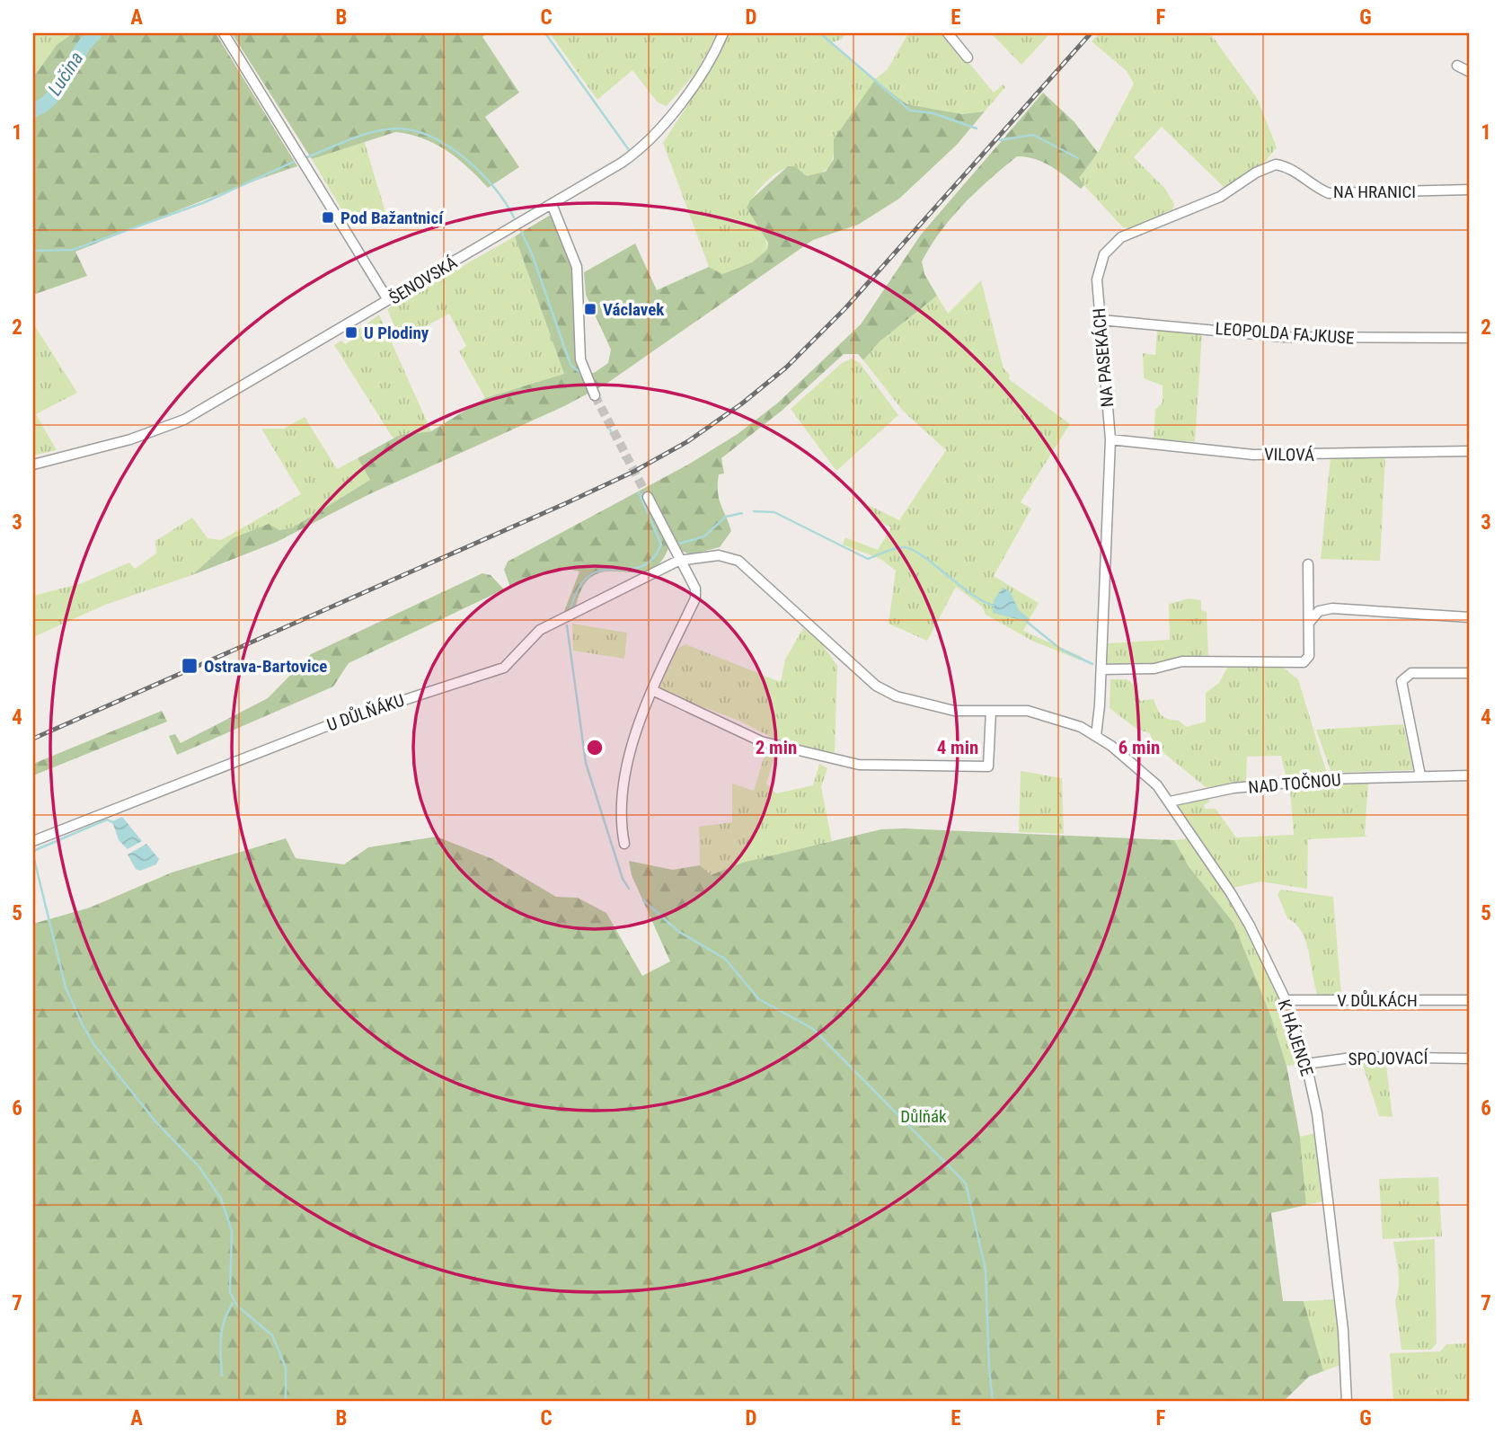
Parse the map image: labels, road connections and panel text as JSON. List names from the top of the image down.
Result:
{
  "streets": {
    "street": [
      "NA HRANICI",
      "ŠENOVSKÁ",
      "LEOPOLDA FAJKUSE",
      "NA PASEKÁCH",
      "VILOVÁ",
      "U DŮLŇÁKU",
      "NAD TOČNOU",
      "V DŮLKÁCH",
      "K HÁJENCE",
      "SPOJOVACÍ"
    ]
  },
  "crossings": [
    ["NA HRANICI", "NA PASEKÁCH"],
    ["LEOPOLDA FAJKUSE", "NA PASEKÁCH"],
    ["NA PASEKÁCH", "VILOVÁ"],
    ["NA PASEKÁCH", "K HÁJENCE"],
    ["NAD TOČNOU", "K HÁJENCE"],
    ["V DŮLKÁCH", "K HÁJENCE"],
    ["K HÁJENCE", "SPOJOVACÍ"]
  ],
  "water": ["Lučina"],
  "parks": ["Důlňák"],
  "places": {
    "transit": [
      "Pod Bažantnicí",
      "Václavek",
      "U Plodiny",
      "Ostrava-Bartovice"
    ]
  },
  "grid": {
    "columns": [
      "A",
      "B",
      "C",
      "D",
      "E",
      "F",
      "G"
    ],
    "rows": [
      "1",
      "2",
      "3",
      "4",
      "5",
      "6",
      "7"
    ]
  },
  "rings": ["2 min", "4 min", "6 min"]
}
